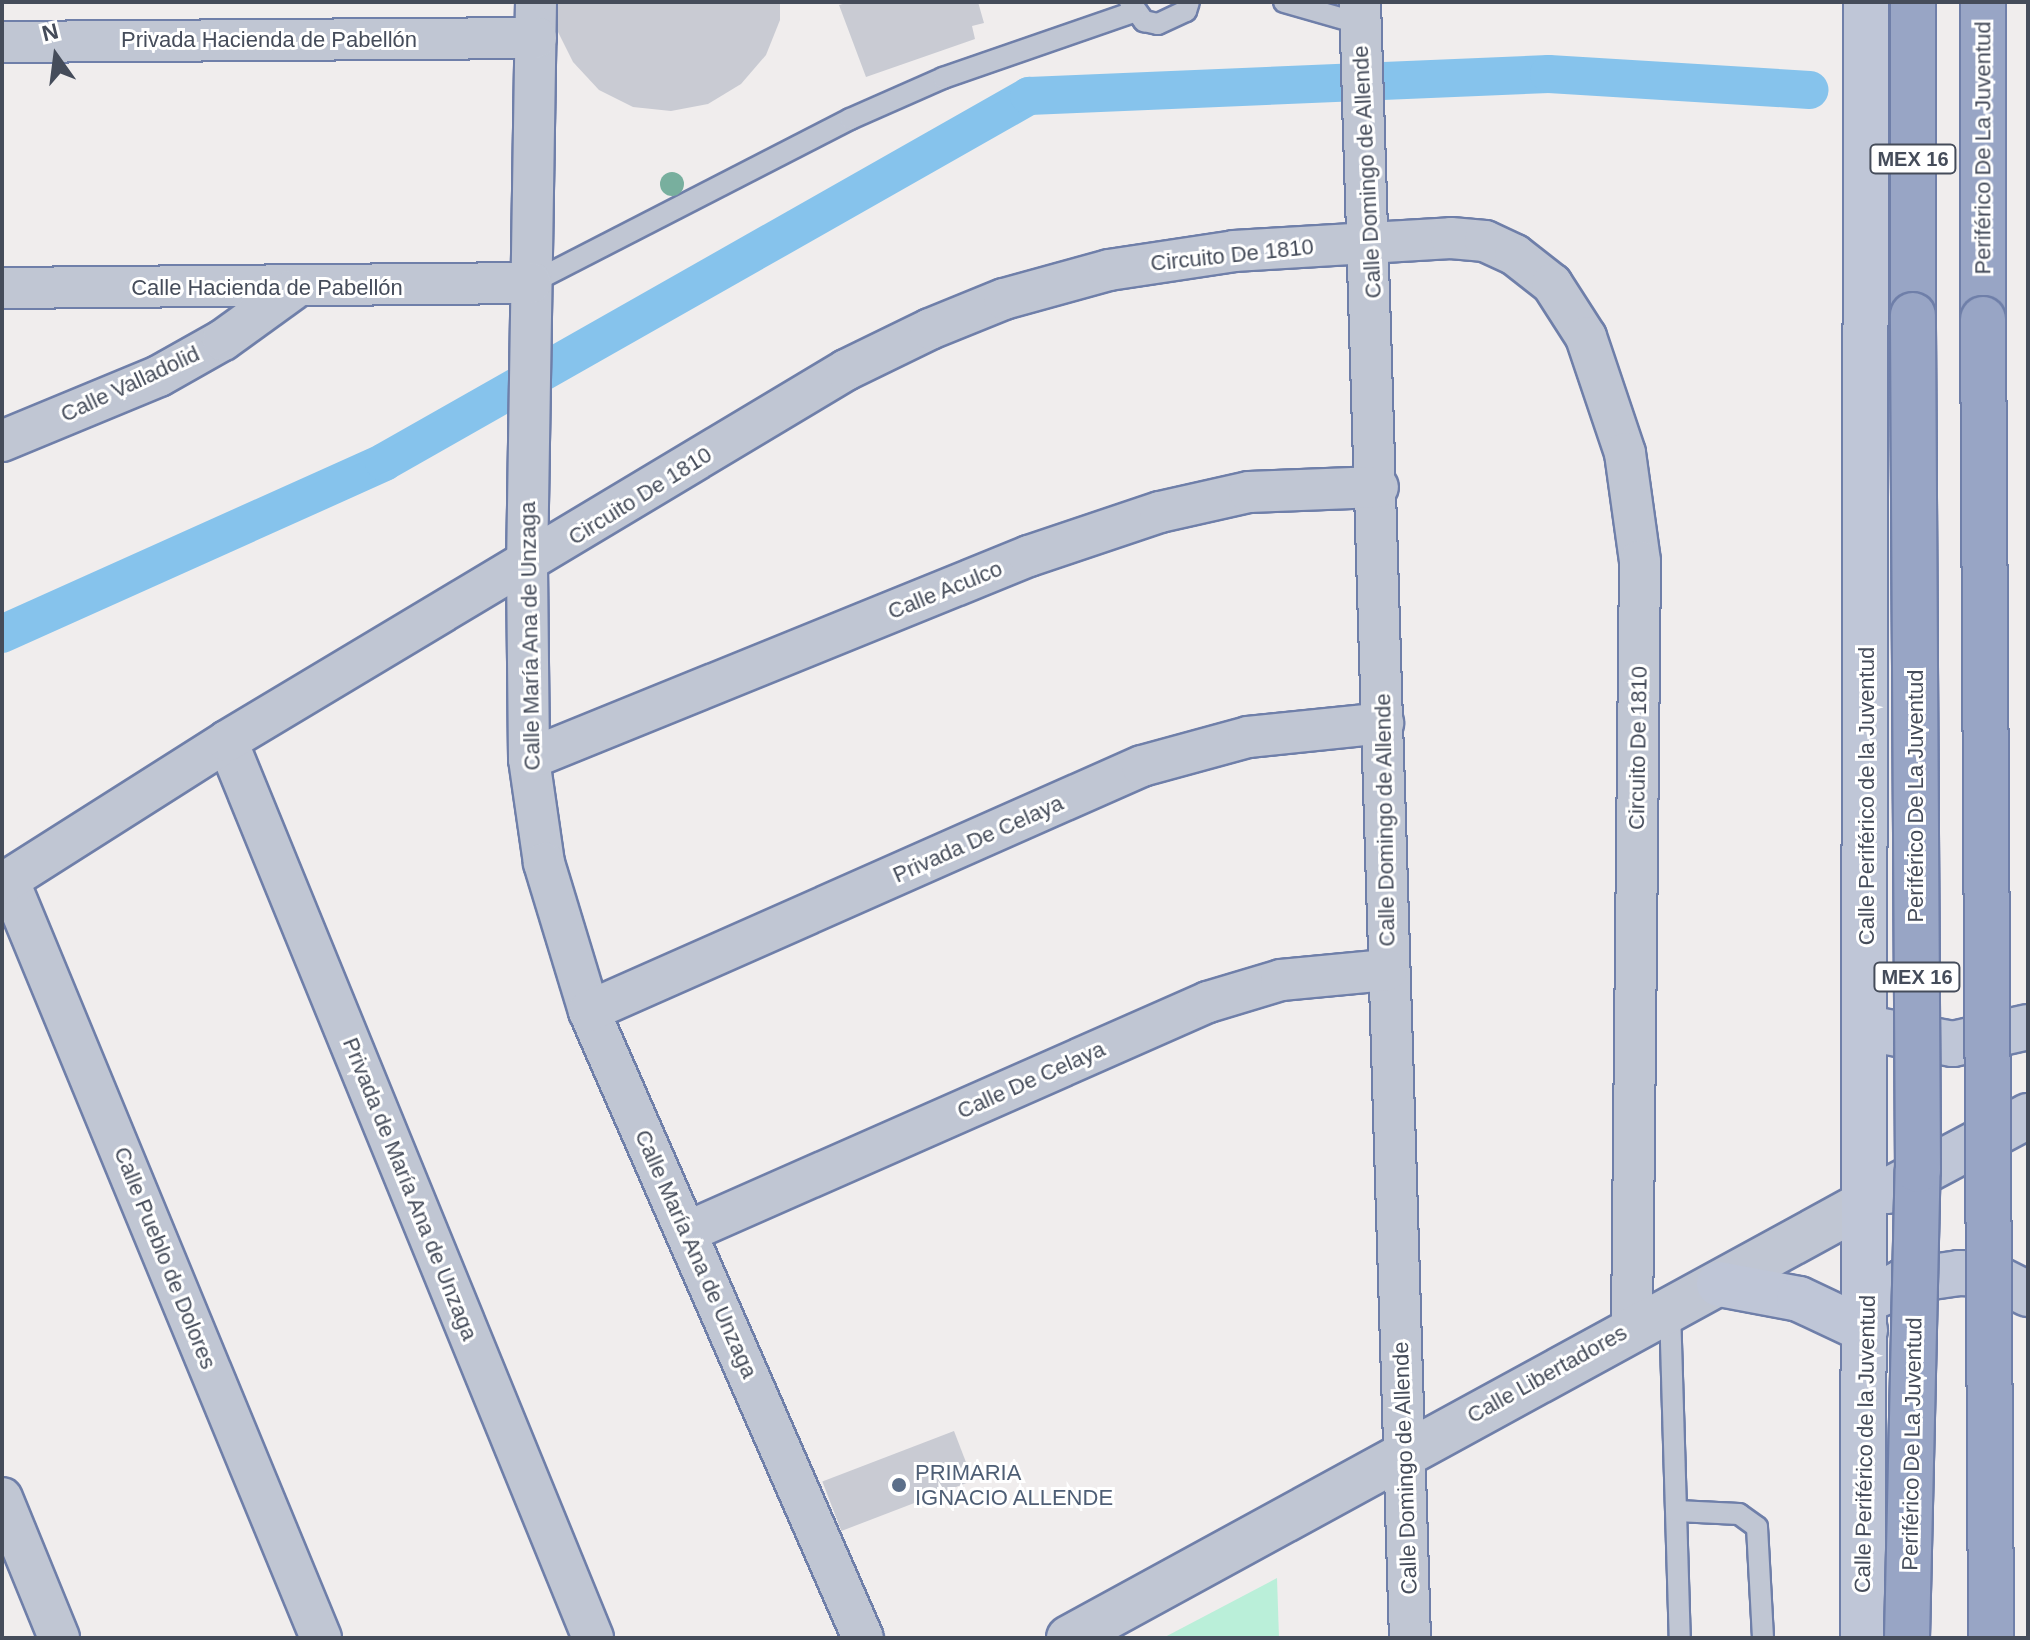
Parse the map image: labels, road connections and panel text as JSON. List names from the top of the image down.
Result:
{
  "streets": {
    "highway": ["Periférico De La Juventud", "MEX 16"],
    "main road": ["Calle Periférico de la Juventud", "Calle Libertadores"],
    "street": [
      "Privada Hacienda de Pabellón",
      "Calle Domingo de Allende",
      "Circuito De 1810",
      "Calle Hacienda de Pabellón",
      "Calle Valladolid",
      "Calle Aculco",
      "Calle María Ana de Unzaga",
      "Privada De Celaya",
      "Calle De Celaya",
      "Privada de María Ana de Unzaga",
      "Calle Pueblo de Dolores"
    ]
  },
  "crossings": [
    ["Privada Hacienda de Pabellón", "Calle María Ana de Unzaga"],
    ["Calle Domingo de Allende", "Circuito De 1810"],
    ["Calle Domingo de Allende", "Calle Aculco"],
    ["Calle Domingo de Allende", "Privada De Celaya"],
    ["Calle Domingo de Allende", "Calle De Celaya"],
    ["Calle Domingo de Allende", "Calle Libertadores"],
    ["Circuito De 1810", "Calle María Ana de Unzaga"],
    ["Circuito De 1810", "Privada de María Ana de Unzaga"],
    ["Circuito De 1810", "Calle Pueblo de Dolores"],
    ["Circuito De 1810", "Calle Libertadores"],
    ["Calle Hacienda de Pabellón", "Calle Valladolid"],
    ["Calle Hacienda de Pabellón", "Calle María Ana de Unzaga"],
    ["Calle Aculco", "Calle María Ana de Unzaga"],
    ["Calle María Ana de Unzaga", "Privada De Celaya"],
    ["Calle María Ana de Unzaga", "Calle De Celaya"],
    ["Calle Periférico de la Juventud", "Calle Libertadores"]
  ],
  "places": ["PRIMARIA IGNACIO ALLENDE"],
  "north": "top"
}
